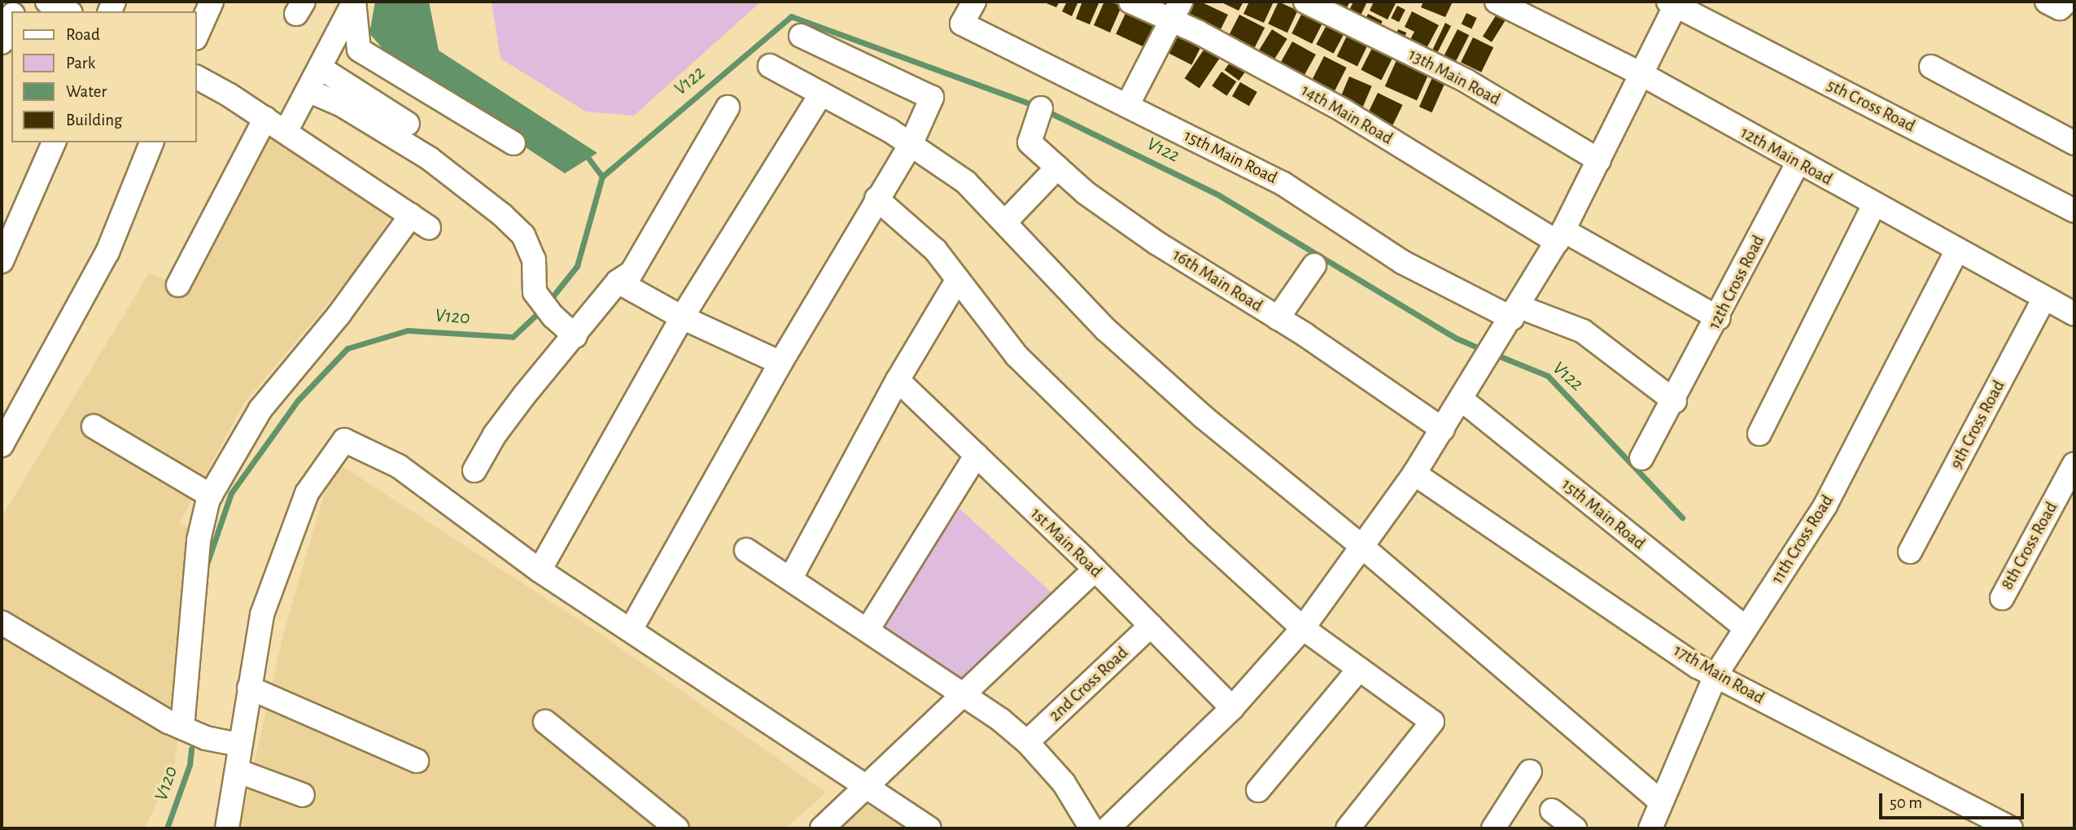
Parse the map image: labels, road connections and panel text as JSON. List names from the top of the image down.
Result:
{
  "streets": {
    "street": [
      "13th Main Road",
      "5th Cross Road",
      "14th Main Road",
      "12th Main Road",
      "15th Main Road",
      "16th Main Road",
      "12th Cross Road",
      "9th Cross Road",
      "11th Cross Road",
      "1st Main Road",
      "8th Cross Road",
      "17th Main Road",
      "2nd Cross Road"
    ]
  },
  "crossings": [
    ["14th Main Road", "12th Cross Road"],
    ["12th Main Road", "12th Cross Road"],
    ["12th Main Road", "9th Cross Road"],
    ["12th Main Road", "11th Cross Road"],
    ["15th Main Road", "12th Cross Road"],
    ["15th Main Road", "11th Cross Road"],
    ["11th Cross Road", "17th Main Road"],
    ["1st Main Road", "2nd Cross Road"]
  ],
  "water": ["V122", "V120"],
  "legend": [
    "Road",
    "Park",
    "Water",
    "Building"
  ],
  "scale_bar": "50 m"
}
